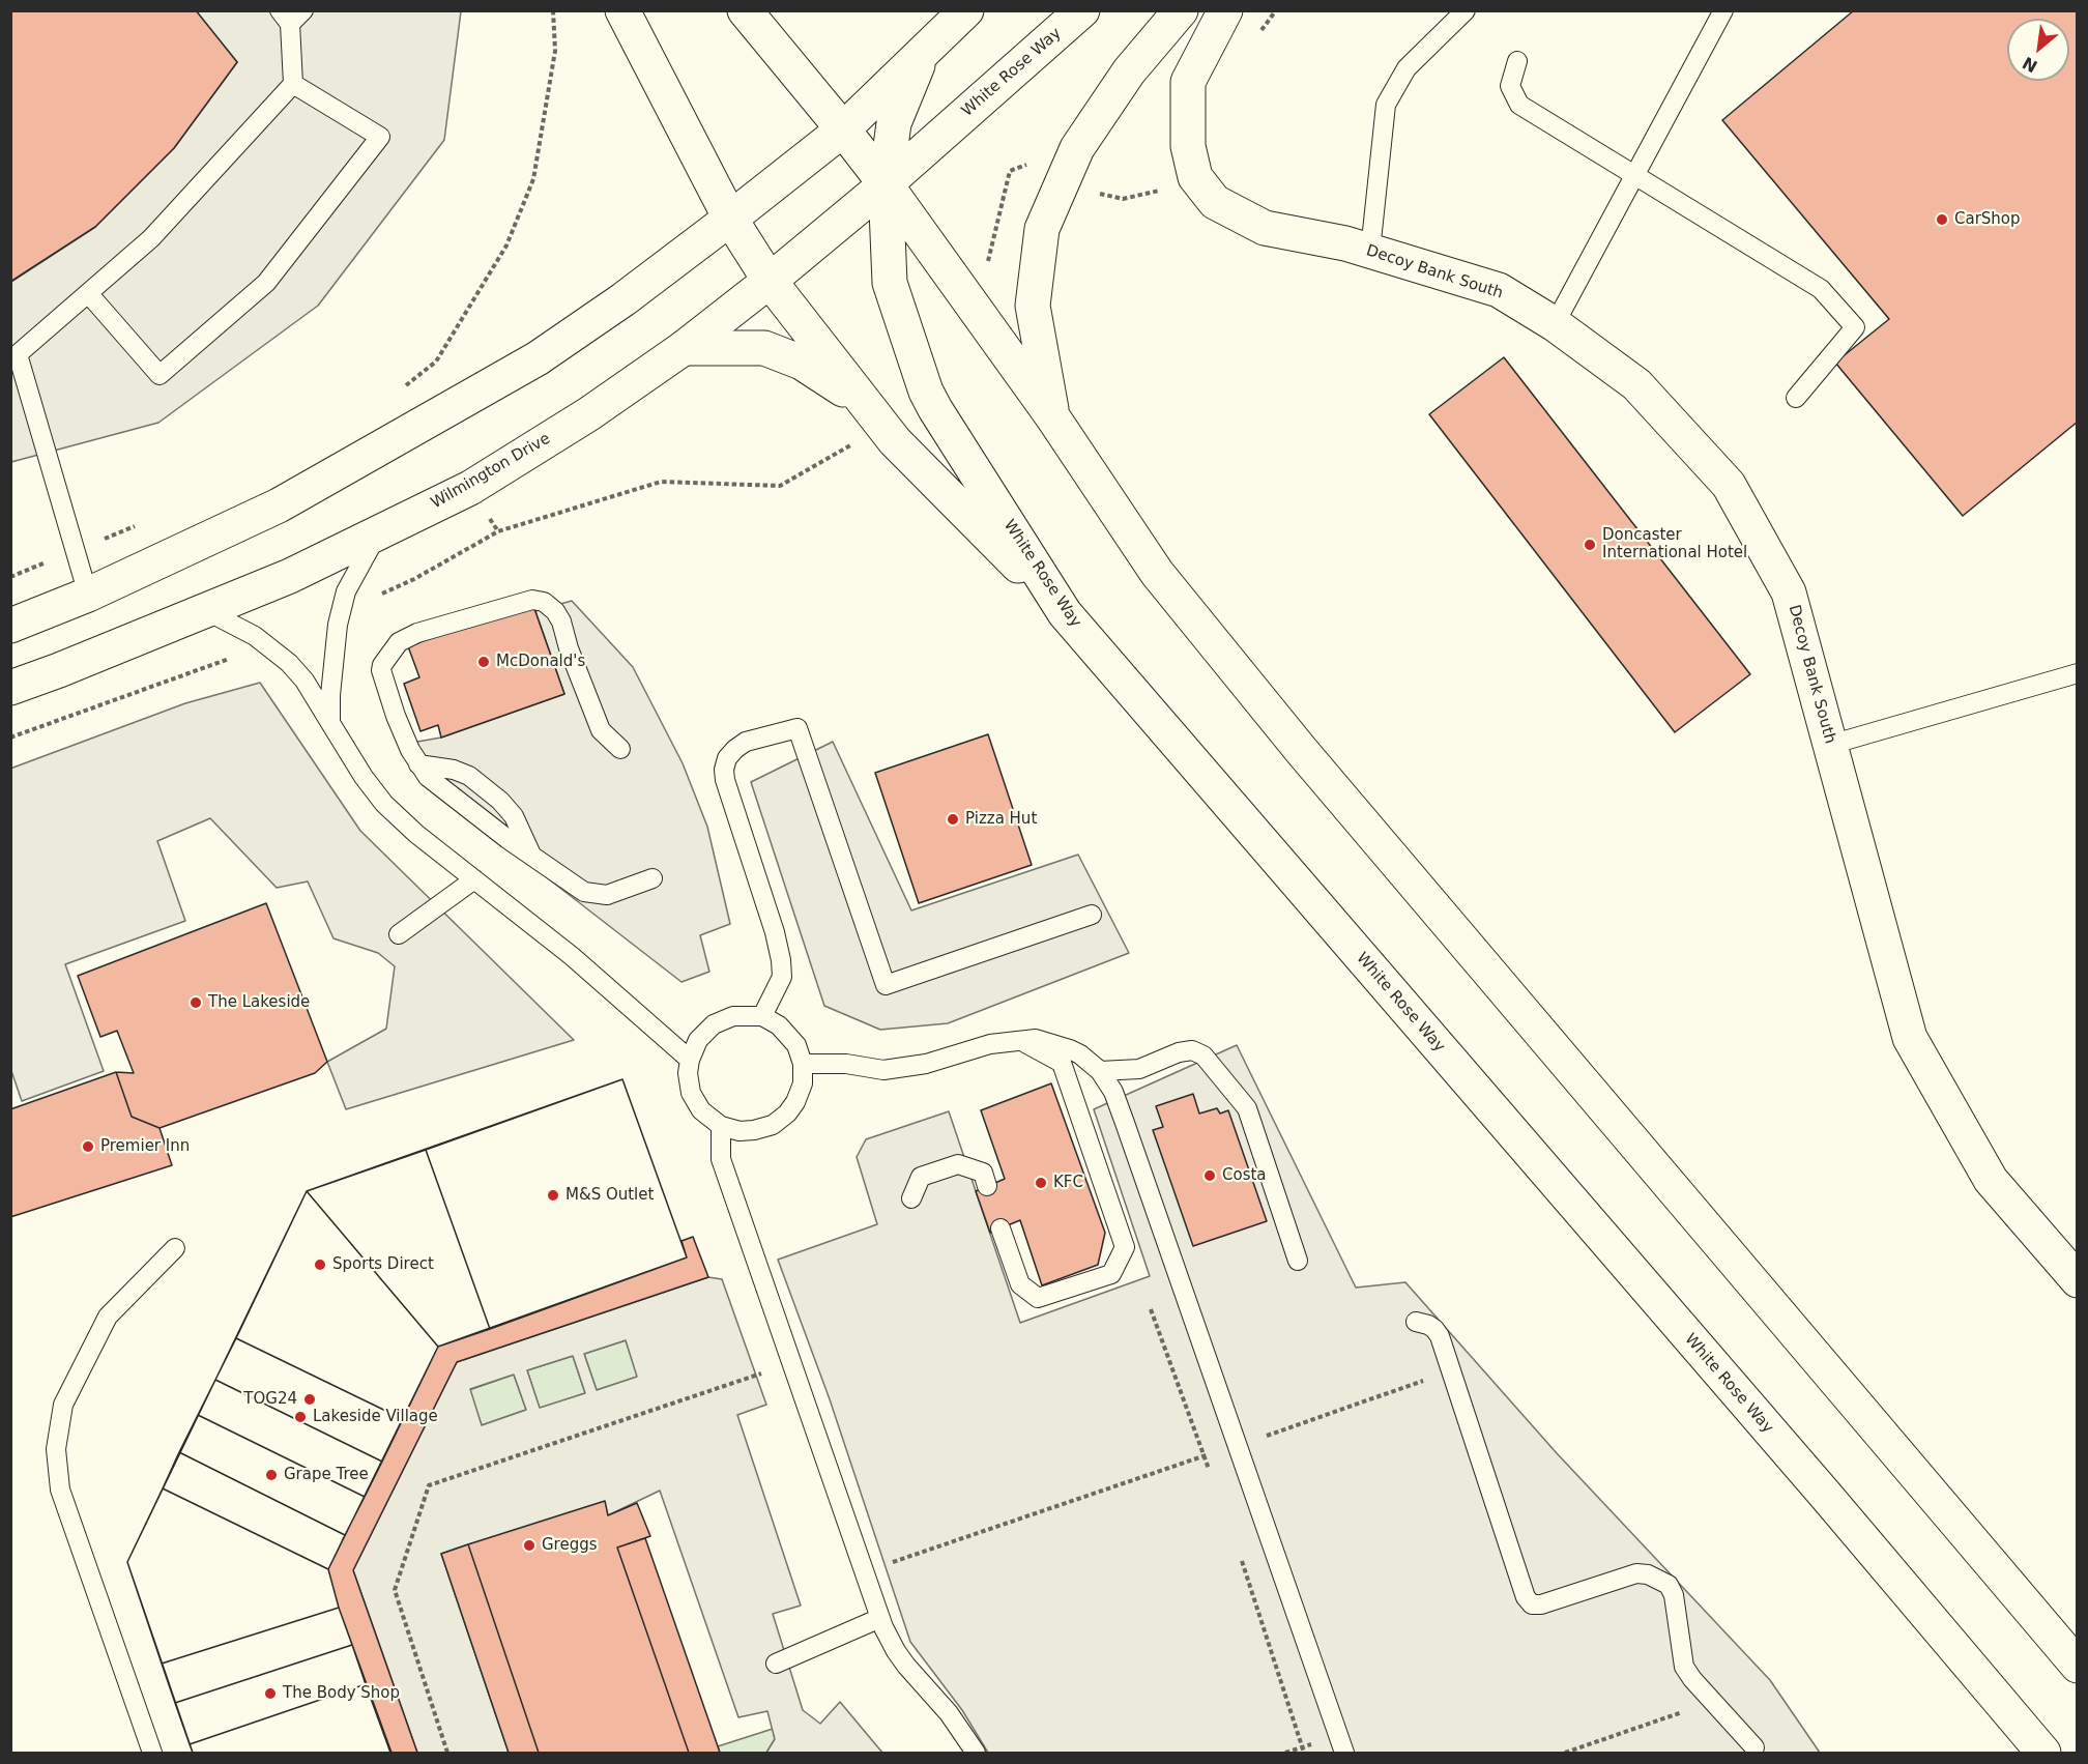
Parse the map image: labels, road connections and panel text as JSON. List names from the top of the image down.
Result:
{
  "streets": {
    "main road": ["White Rose Way", "Decoy Bank South", "Wilmington Drive"]
  },
  "crossings": [
    ["White Rose Way", "Wilmington Drive"]
  ],
  "places": [
    "CarShop",
    "Doncaster International Hotel",
    "McDonald's",
    "Pizza Hut",
    "The Lakeside",
    "Premier Inn",
    "Costa",
    "KFC",
    "M&S Outlet",
    "Sports Direct",
    "TOG24",
    "Lakeside Village",
    "Grape Tree",
    "Greggs",
    "The Body Shop"
  ],
  "north": "bottom left"
}
